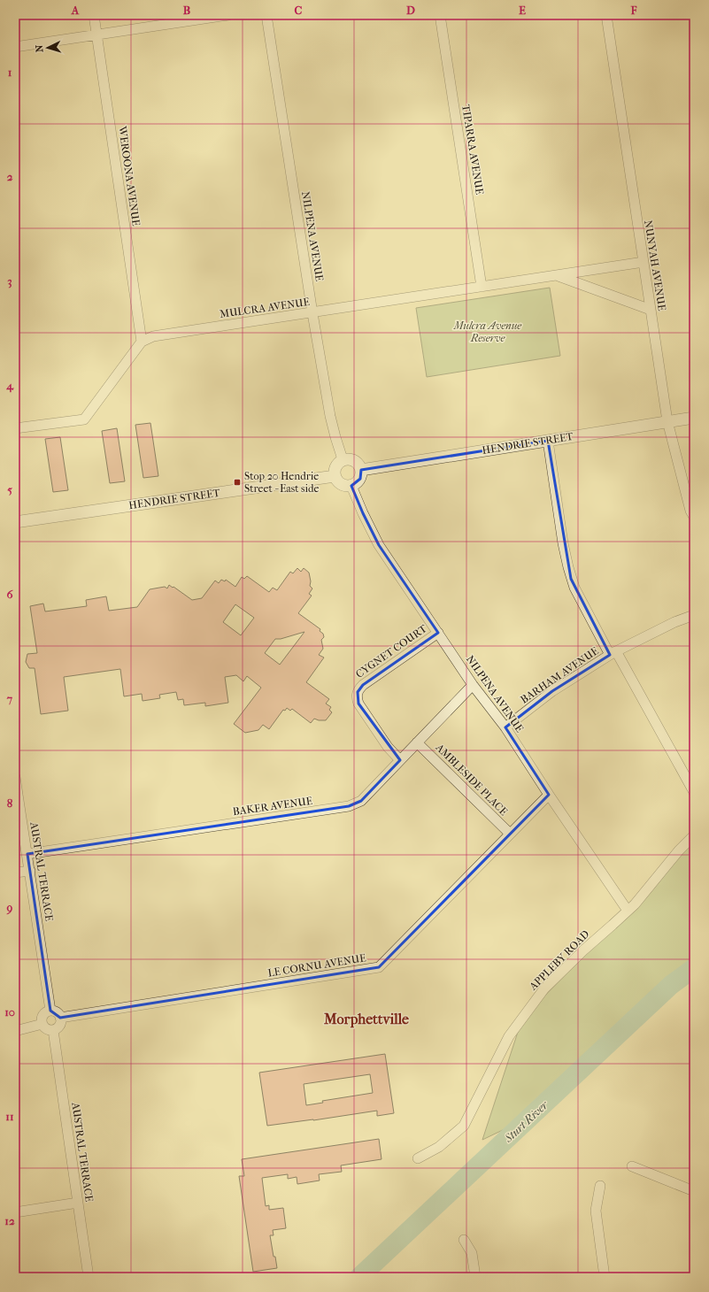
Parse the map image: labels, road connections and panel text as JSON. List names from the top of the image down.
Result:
{
  "streets": {
    "street": [
      "TIPARRA AVENUE",
      "WEROONA AVENUE",
      "NILPENA AVENUE",
      "NUNYAH AVENUE",
      "MULCRA AVENUE",
      "HENDRIE STREET",
      "CYGNET COURT",
      "BARHAM AVENUE",
      "AMBLESIDE PLACE",
      "BAKER AVENUE",
      "AUSTRAL TERRACE",
      "APPLEBY ROAD",
      "LE CORNU AVENUE"
    ]
  },
  "crossings": [
    ["TIPARRA AVENUE", "MULCRA AVENUE"],
    ["WEROONA AVENUE", "MULCRA AVENUE"],
    ["NILPENA AVENUE", "MULCRA AVENUE"],
    ["NILPENA AVENUE", "HENDRIE STREET"],
    ["NILPENA AVENUE", "CYGNET COURT"],
    ["NILPENA AVENUE", "BARHAM AVENUE"],
    ["NILPENA AVENUE", "BAKER AVENUE"],
    ["NILPENA AVENUE", "APPLEBY ROAD"],
    ["NILPENA AVENUE", "LE CORNU AVENUE"],
    ["NUNYAH AVENUE", "MULCRA AVENUE"],
    ["NUNYAH AVENUE", "HENDRIE STREET"],
    ["HENDRIE STREET", "BARHAM AVENUE"],
    ["CYGNET COURT", "BAKER AVENUE"],
    ["AMBLESIDE PLACE", "BAKER AVENUE"],
    ["AMBLESIDE PLACE", "LE CORNU AVENUE"],
    ["BAKER AVENUE", "AUSTRAL TERRACE"],
    ["AUSTRAL TERRACE", "LE CORNU AVENUE"]
  ],
  "districts": ["Morphettville"],
  "water": ["Sturt River"],
  "parks": ["Mulcra Avenue Reserve"],
  "places": {
    "transit": ["Stop 20 Hendrie Street - East side"]
  },
  "north": "left",
  "grid": {
    "columns": [
      "A",
      "B",
      "C",
      "D",
      "E",
      "F"
    ],
    "rows": [
      "1",
      "2",
      "3",
      "4",
      "5",
      "6",
      "7",
      "8",
      "9",
      "10",
      "11",
      "12"
    ]
  }
}
